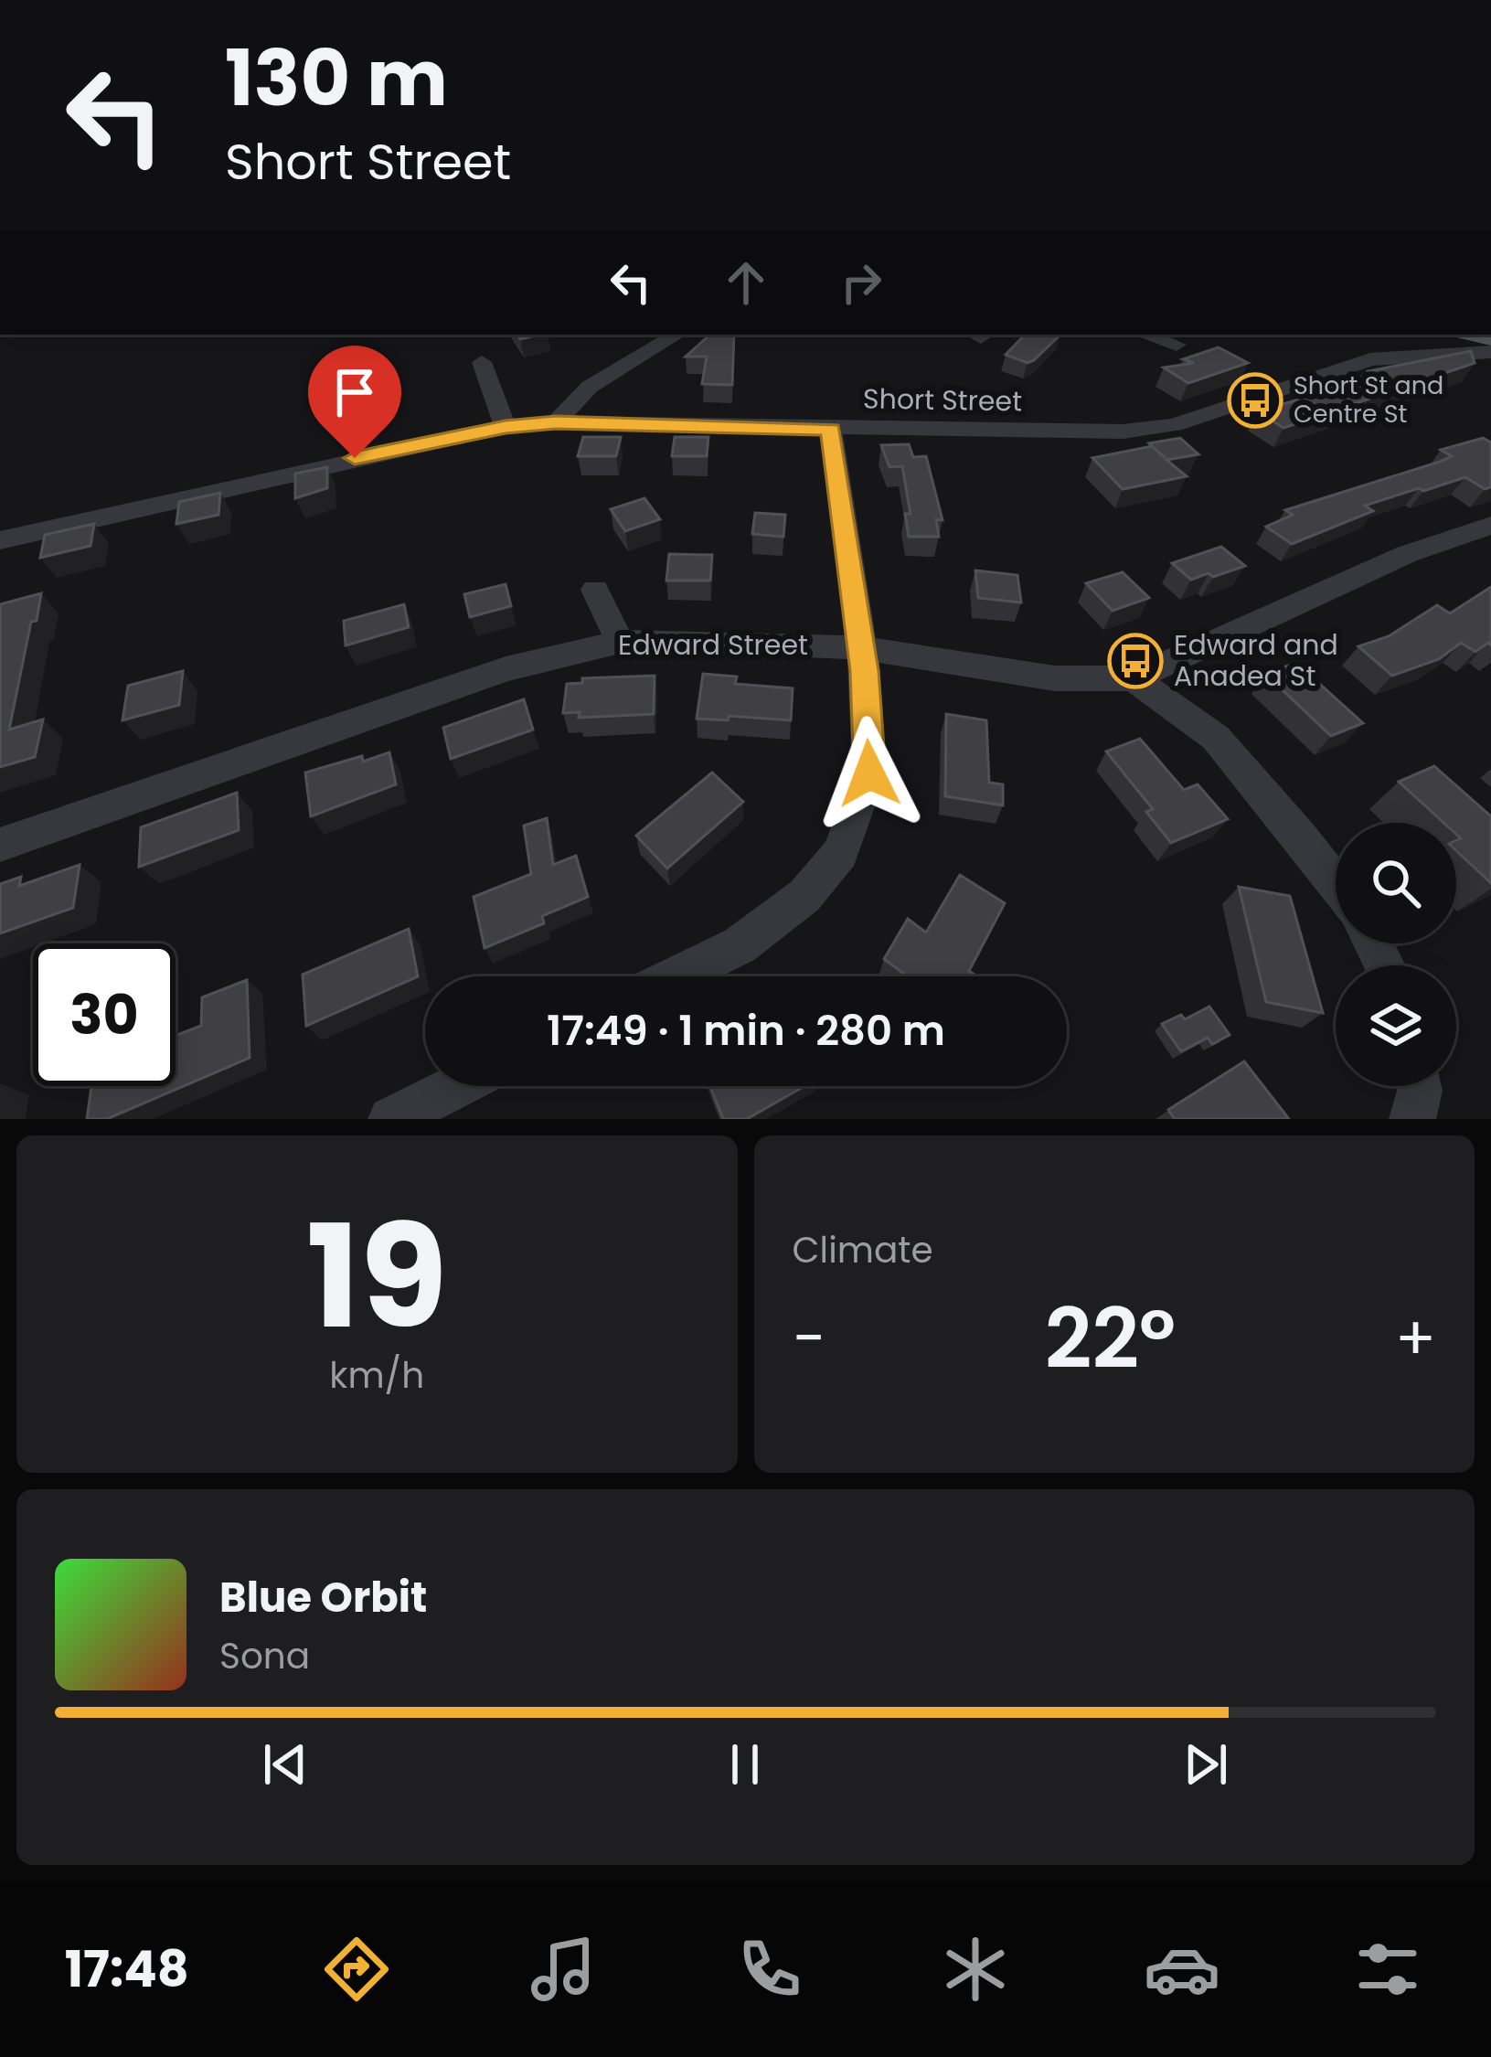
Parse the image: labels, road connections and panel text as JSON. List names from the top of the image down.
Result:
{
  "streets": {
    "street": ["Short Street", "Edward Street"]
  },
  "places": {
    "bus stop": ["Short St and Centre St", "Edward and Anadea St"]
  },
  "page": {
    "turn": ["130 m", "Short Street"],
    "limit": "30",
    "trip": "17:49 · 1 min · 280 m",
    "tile": [
      ["19", "km/h"],
      "Climate"
    ],
    "heat": ["−", "22°", "+"],
    "song": ["Blue Orbit", "Sona"],
    "tabs": "17:48"
  }
}
